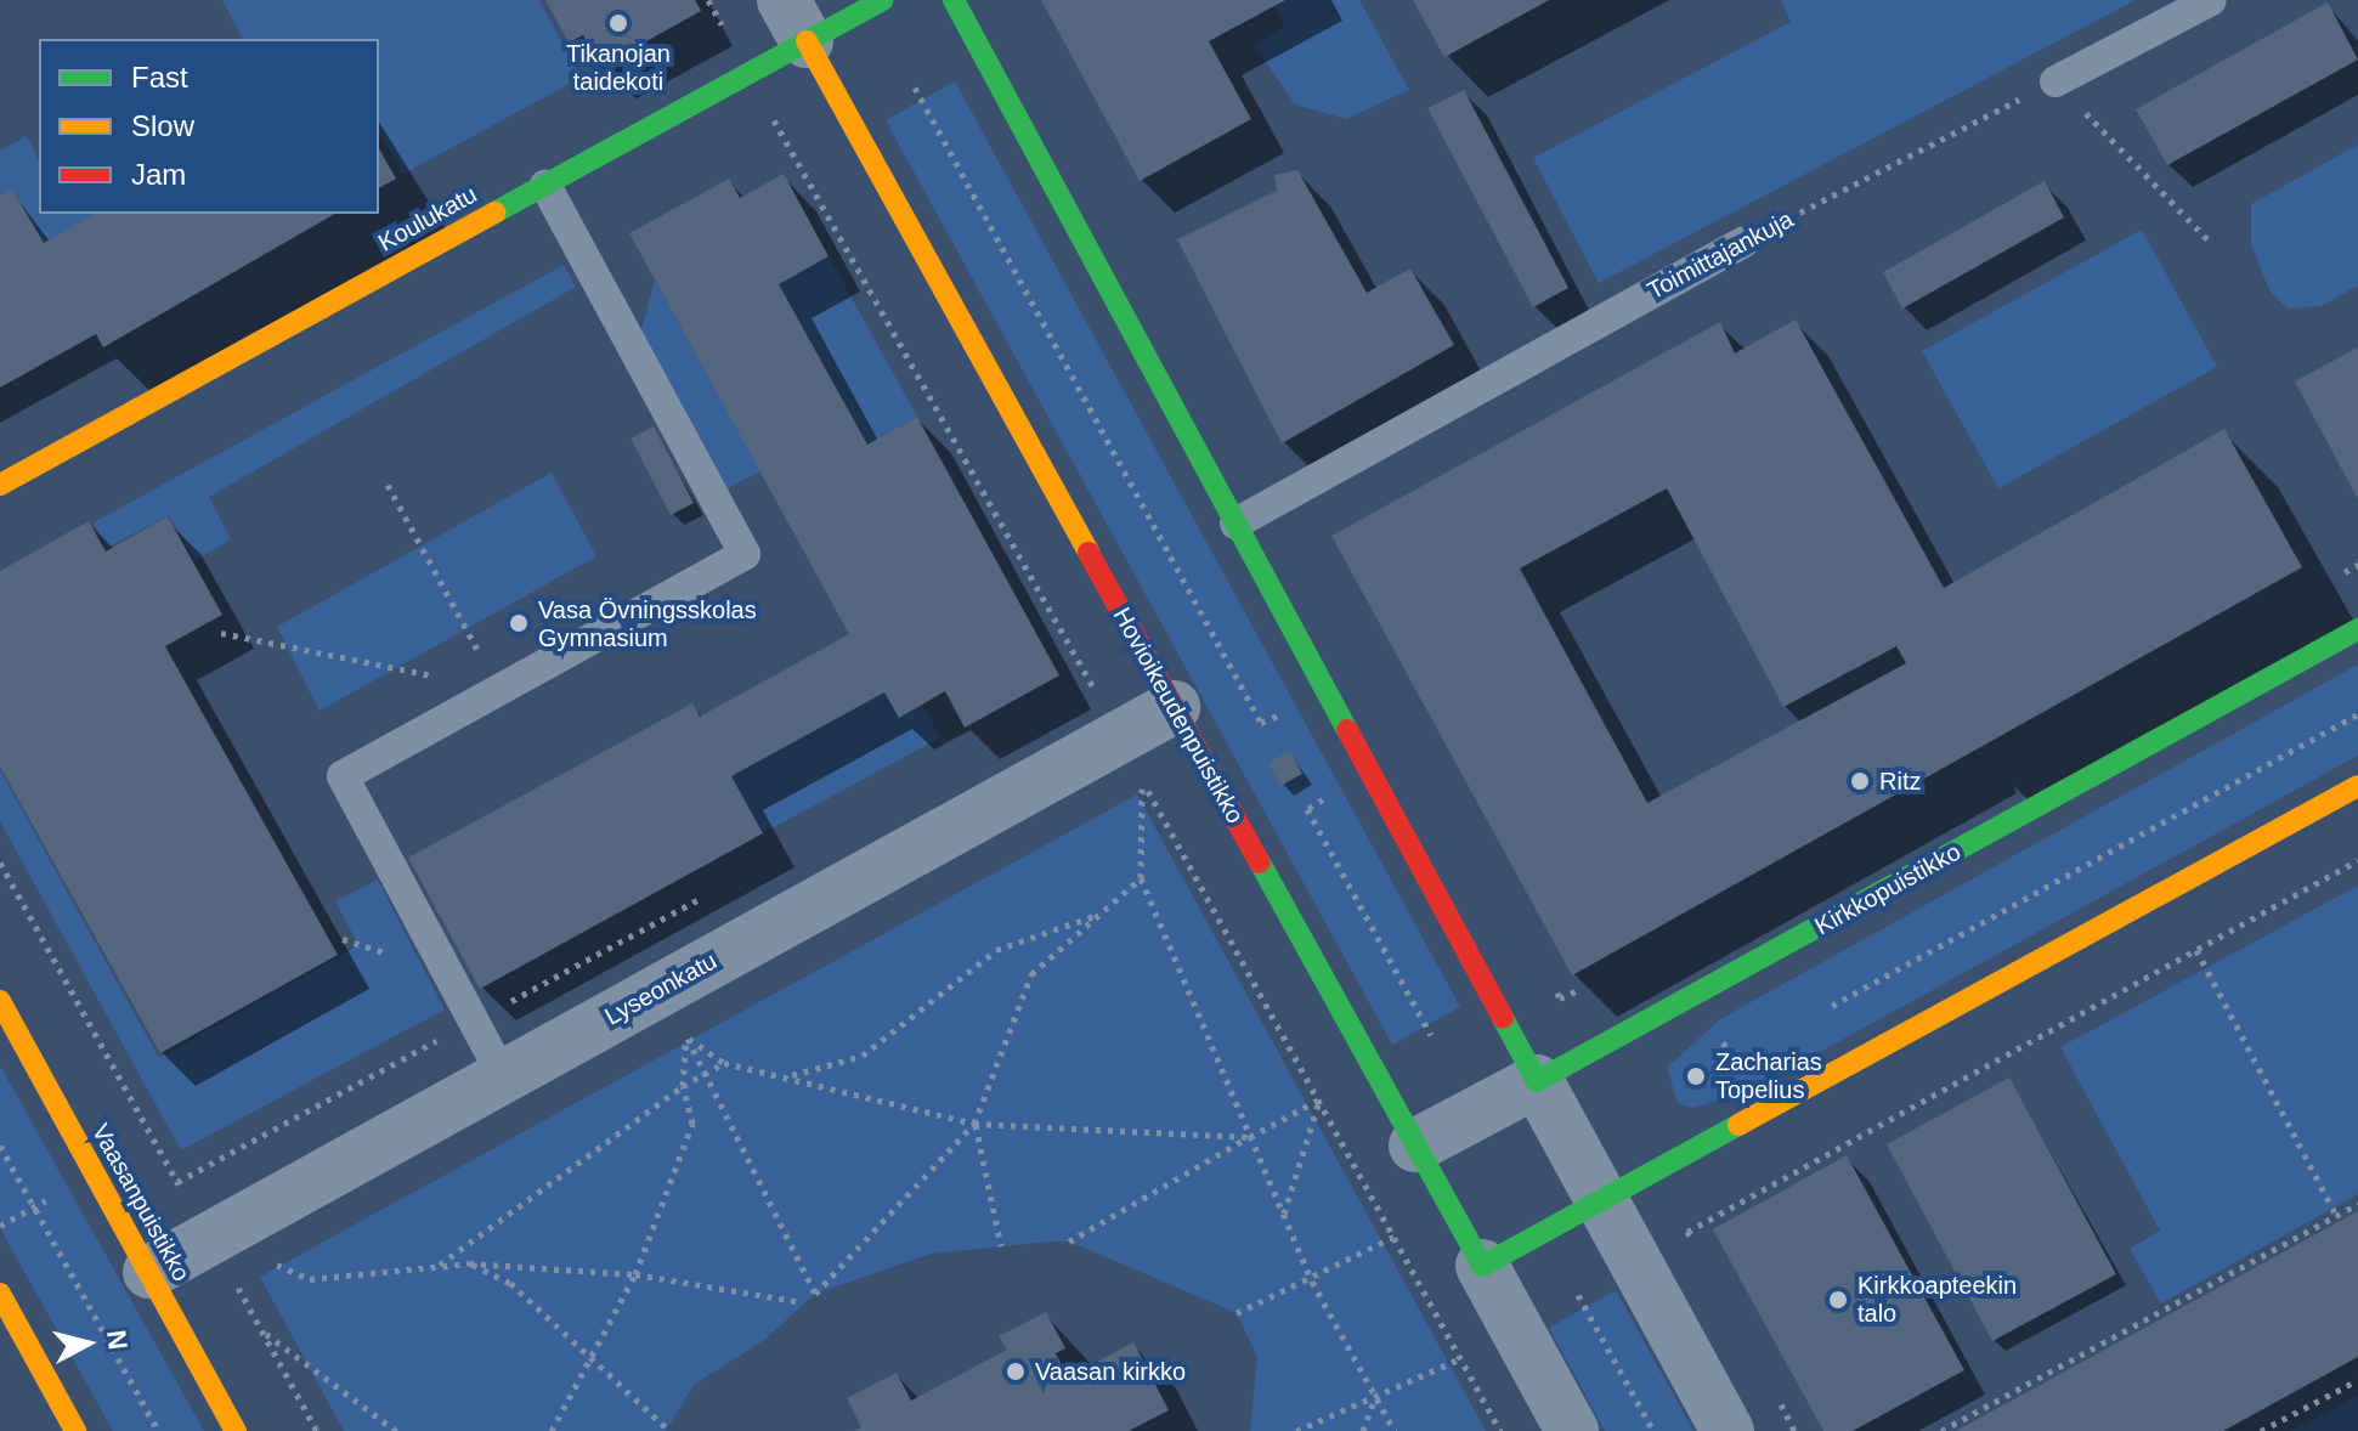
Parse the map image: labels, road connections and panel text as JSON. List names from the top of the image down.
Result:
{
  "streets": {
    "main road": [
      "Koulukatu",
      "Hovioikeudenpuistikko",
      "Kirkkopuistikko",
      "Vaasanpuistikko"
    ],
    "street": ["Lyseonkatu"],
    "lane": ["Toimittajankuja"]
  },
  "crossings": [
    ["Koulukatu", "Hovioikeudenpuistikko"],
    ["Hovioikeudenpuistikko", "Kirkkopuistikko"],
    ["Hovioikeudenpuistikko", "Lyseonkatu"],
    ["Lyseonkatu", "Vaasanpuistikko"]
  ],
  "places": [
    "Tikanojan taidekoti",
    "Vasa Övningsskolas Gymnasium",
    "Ritz",
    "Zacharias Topelius",
    "Kirkkoapteekin talo",
    "Vaasan kirkko"
  ],
  "legend": ["Fast", "Slow", "Jam"],
  "north": "right"
}
